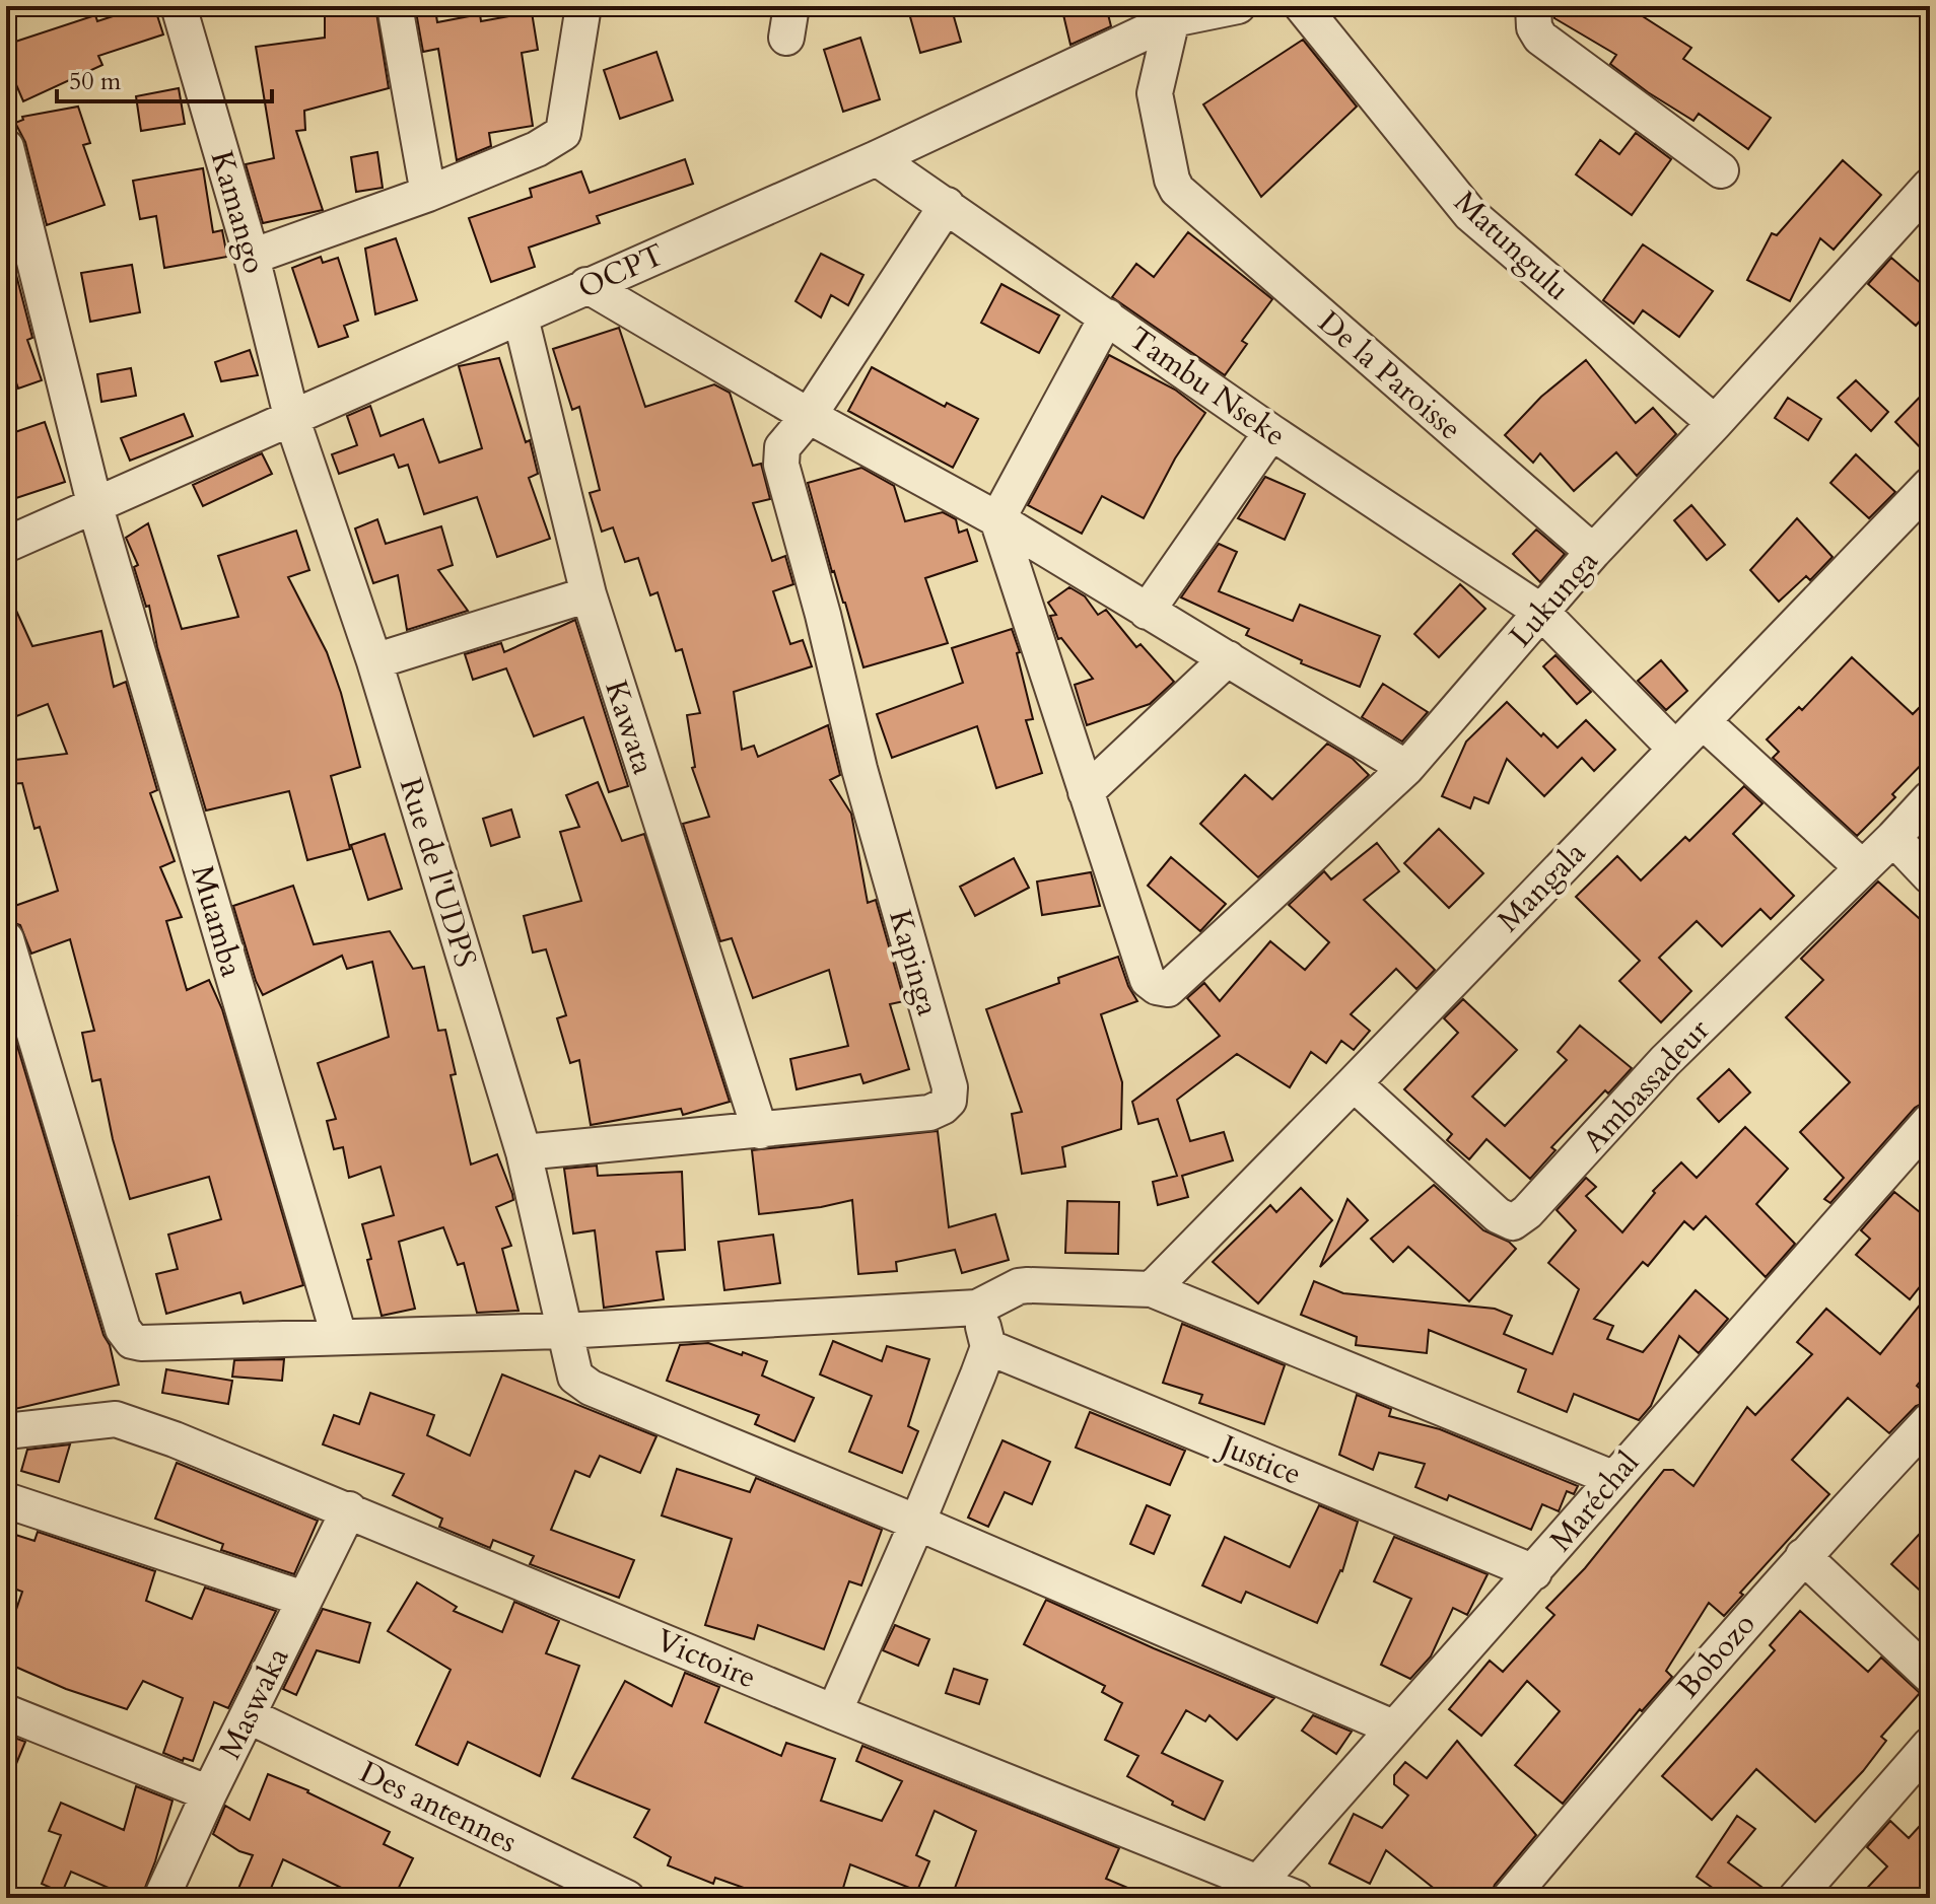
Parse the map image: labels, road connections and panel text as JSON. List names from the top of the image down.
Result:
{
  "streets": {
    "street": [
      "Kamango",
      "Matungulu",
      "OCPT",
      "De la Paroisse",
      "Tambu Nseke",
      "Lukunga",
      "Kawata",
      "Rue de l'UDPS",
      "Mangala",
      "Muamba",
      "Kapinga",
      "Ambassadeur",
      "Justice",
      "Maréchal",
      "Bobozo",
      "Victoire",
      "Maswaka",
      "Des antennes"
    ]
  },
  "crossings": [
    ["Kamango", "OCPT"],
    ["Kamango", "Rue de l'UDPS"],
    ["Matungulu", "Lukunga"],
    ["OCPT", "De la Paroisse"],
    ["OCPT", "Tambu Nseke"],
    ["OCPT", "Kawata"],
    ["OCPT", "Rue de l'UDPS"],
    ["OCPT", "Muamba"],
    ["De la Paroisse", "Lukunga"],
    ["Tambu Nseke", "Lukunga"],
    ["Tambu Nseke", "Mangala"],
    ["Kawata", "Kapinga"],
    ["Rue de l'UDPS", "Kapinga"],
    ["Rue de l'UDPS", "Maréchal"],
    ["Mangala", "Ambassadeur"],
    ["Justice", "Maréchal"],
    ["Maréchal", "Victoire"],
    ["Victoire", "Maswaka"],
    ["Maswaka", "Des antennes"]
  ],
  "scale_bar": "50 m"
}
